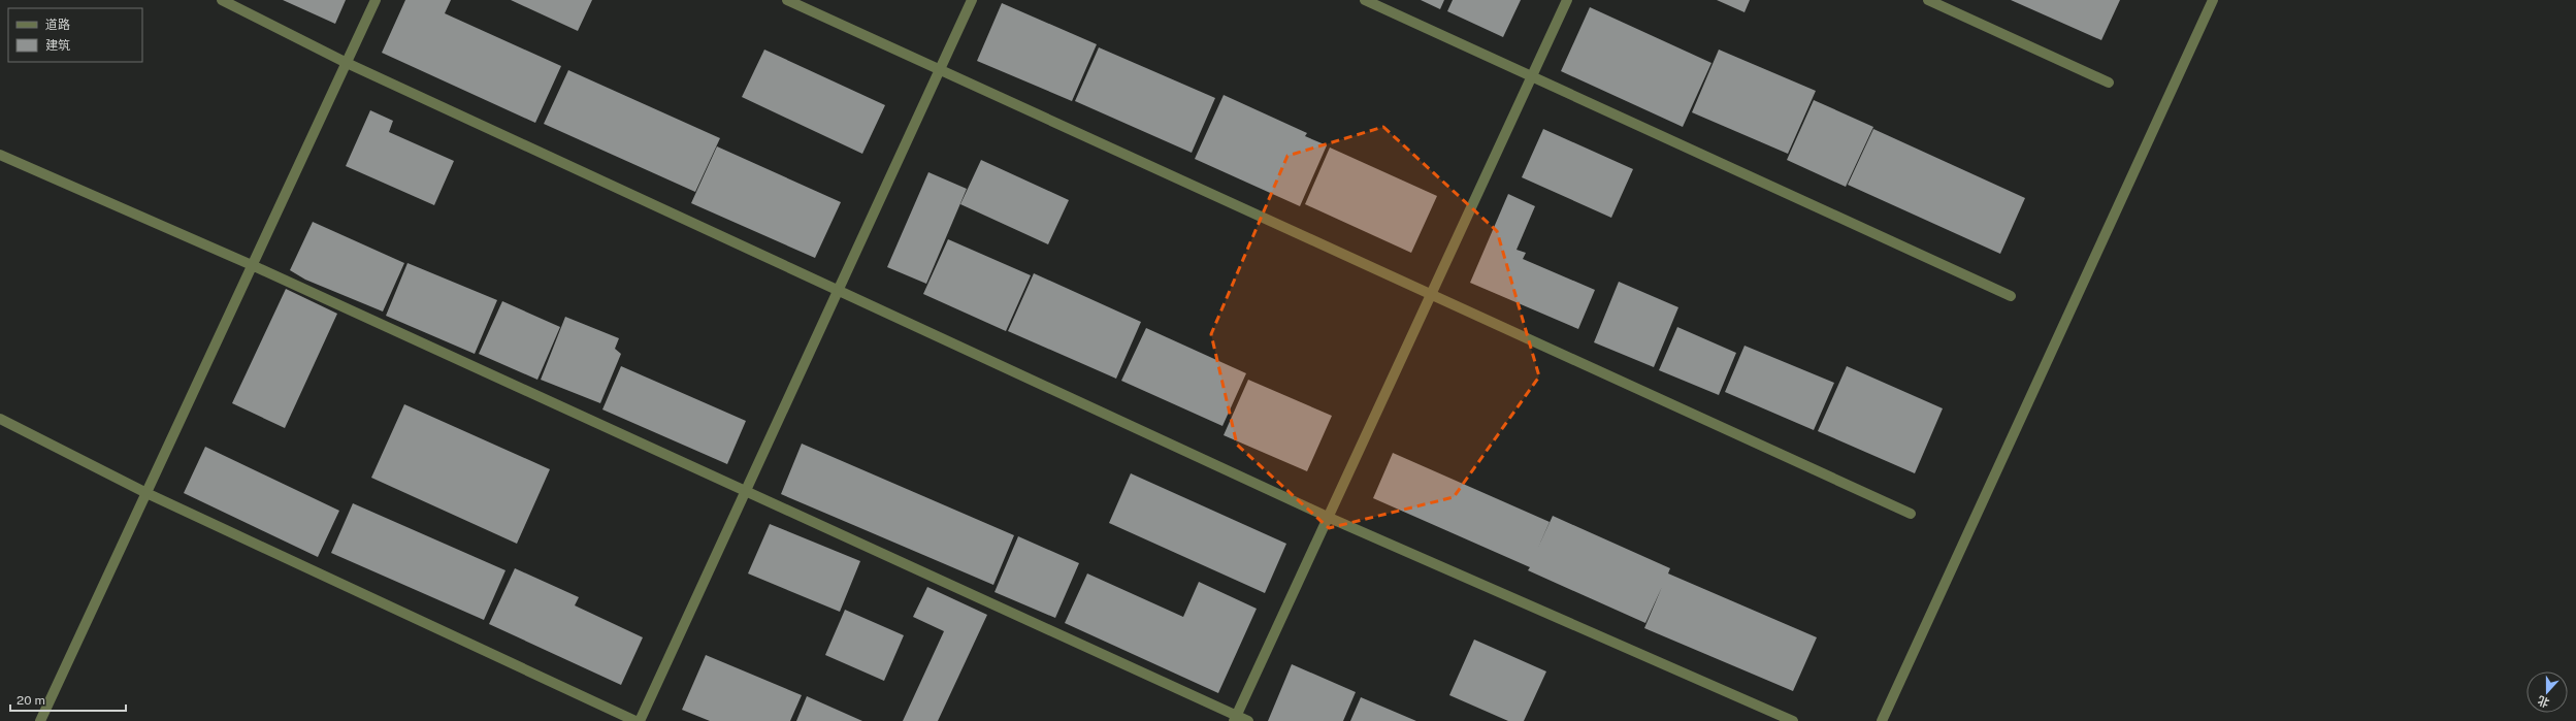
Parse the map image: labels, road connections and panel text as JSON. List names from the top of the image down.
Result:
{
  "legend": ["道路", "建筑"],
  "scale_bar": "20 m",
  "north": "bottom"
}
